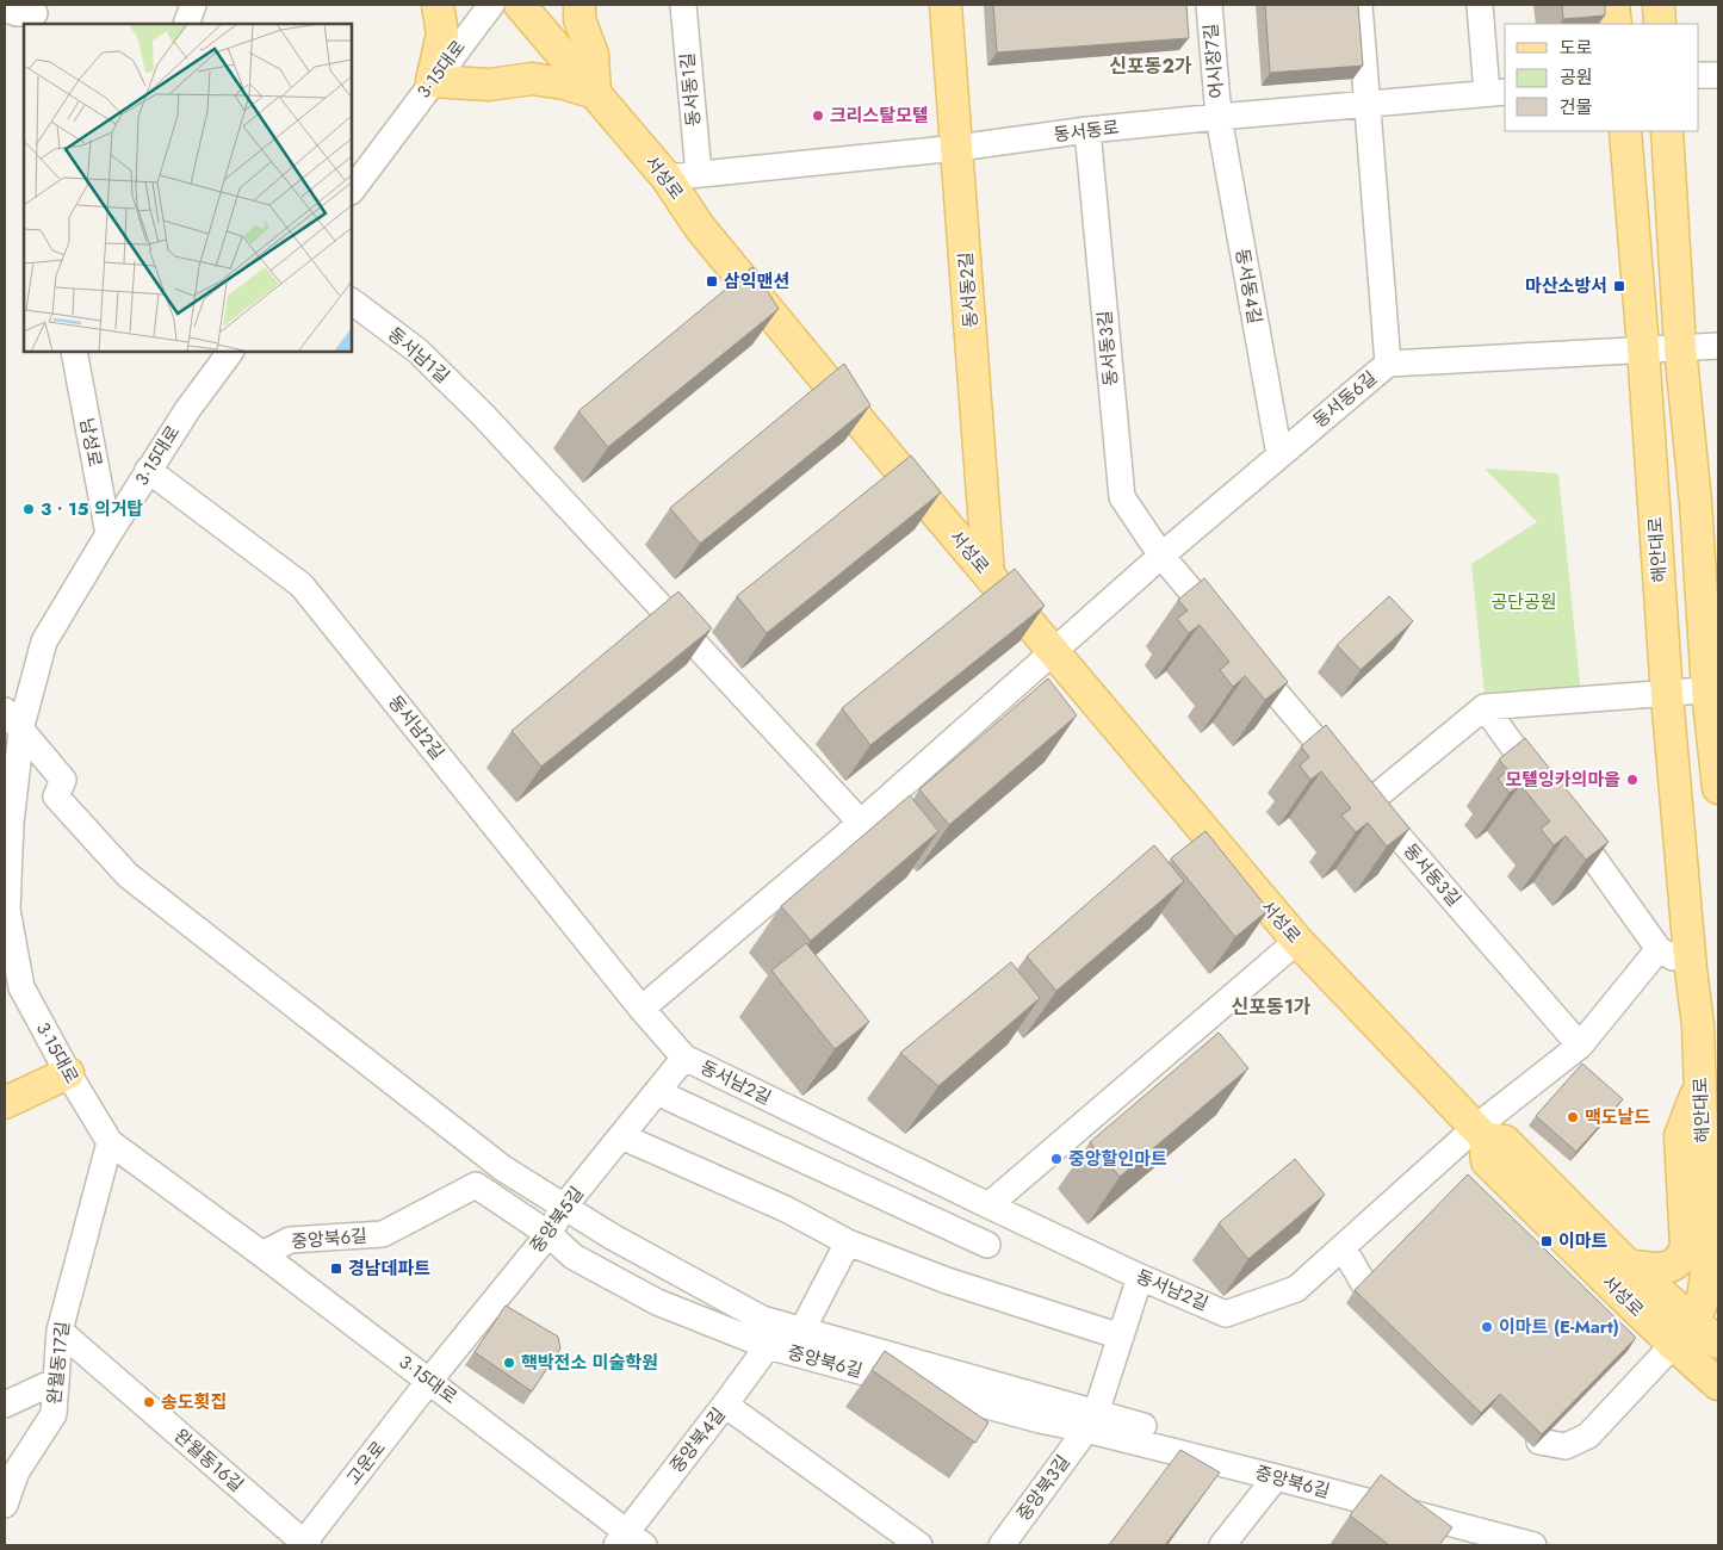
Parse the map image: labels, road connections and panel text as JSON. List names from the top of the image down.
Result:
{
  "streets": {
    "main road": ["서성로", "동서동2길", "해안대로"],
    "street": [
      "어시장7길",
      "3·15대로",
      "동서동1길",
      "동서동로",
      "동서동4길",
      "동서동3길",
      "동서남1길",
      "동서동6길",
      "남성로",
      "동서남2길",
      "중앙북5길",
      "중앙북6길",
      "완월동17길",
      "중앙북4길",
      "완월동16길",
      "고운로",
      "중앙북3길"
    ]
  },
  "crossings": [
    ["어시장7길", "동서동로"],
    ["어시장7길", "동서동4길"],
    ["3·15대로", "남성로"],
    ["3·15대로", "동서남2길"],
    ["3·15대로", "중앙북5길"],
    ["3·15대로", "중앙북6길"],
    ["3·15대로", "완월동17길"],
    ["3·15대로", "중앙북4길"],
    ["3·15대로", "고운로"],
    ["동서동1길", "동서동로"],
    ["동서동로", "서성로"],
    ["동서동로", "동서동4길"],
    ["동서동로", "동서동2길"],
    ["동서동로", "동서동3길"],
    ["서성로", "동서동2길"],
    ["서성로", "동서동6길"],
    ["서성로", "해안대로"],
    ["서성로", "동서남2길"],
    ["동서동4길", "동서동6길"],
    ["동서동3길", "동서동6길"],
    ["동서남1길", "동서동6길"],
    ["동서동6길", "해안대로"],
    ["동서동6길", "동서남2길"],
    ["동서남2길", "중앙북5길"],
    ["동서남2길", "중앙북3길"],
    ["중앙북5길", "중앙북6길"],
    ["중앙북5길", "고운로"],
    ["중앙북6길", "중앙북4길"],
    ["중앙북6길", "중앙북3길"],
    ["완월동17길", "완월동16길"],
    ["완월동16길", "고운로"]
  ],
  "districts": ["신포동2가", "신포동1가"],
  "parks": ["공단공원"],
  "places": {
    "other": [
      "크리스탈모텔",
      "3ㆍ15 의거탑",
      "모텔잉카의마을",
      "맥도날드",
      "중앙할인마트",
      "이마트 (E-Mart)",
      "핵박전소 미술학원",
      "송도횟집"
    ],
    "transit": [
      "삼익맨션",
      "마산소방서",
      "이마트",
      "경남데파트"
    ]
  },
  "legend": ["도로", "공원", "건물"]
}
